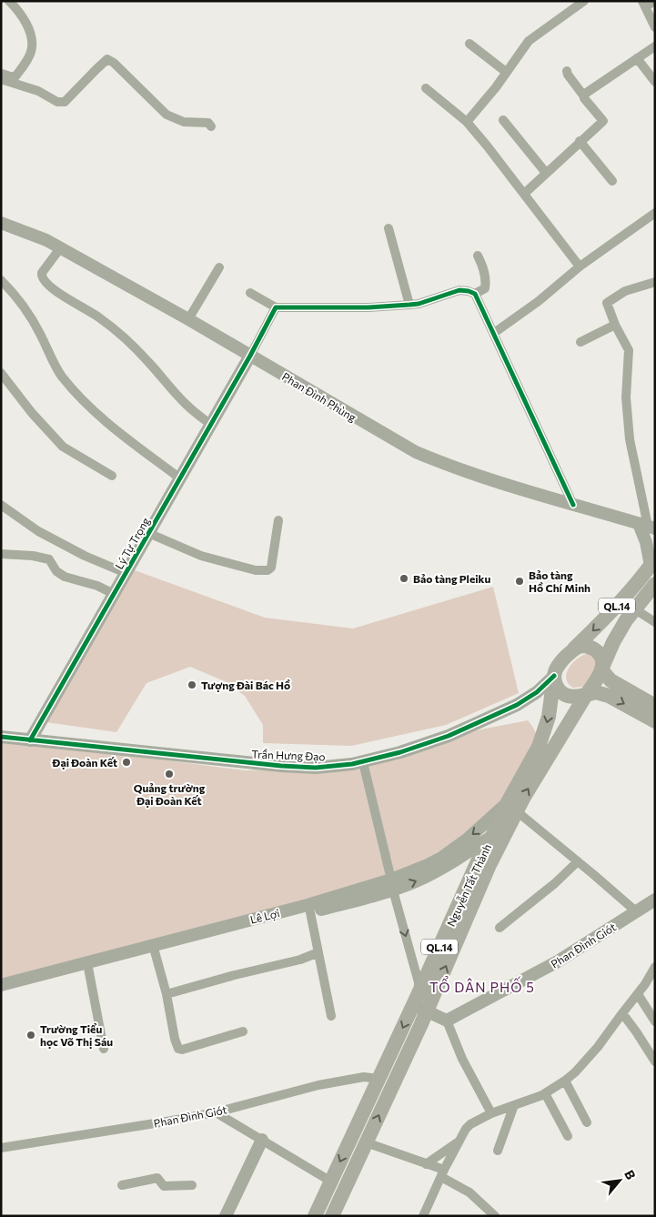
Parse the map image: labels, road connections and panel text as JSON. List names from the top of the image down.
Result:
{
  "streets": {
    "main road": ["QL.14", "Nguyễn Tất Thành"],
    "street": [
      "Phan Đình Phùng",
      "Lý Tự Trọng",
      "Trần Hưng Đạo",
      "Lê Lợi",
      "Phan Đình Giót"
    ]
  },
  "crossings": [
    ["Phan Đình Phùng", "Lý Tự Trọng"],
    ["Lý Tự Trọng", "Trần Hưng Đạo"],
    ["QL.14", "Trần Hưng Đạo"],
    ["QL.14", "Nguyễn Tất Thành"],
    ["Trần Hưng Đạo", "Nguyễn Tất Thành"],
    ["Nguyễn Tất Thành", "Lê Lợi"],
    ["Nguyễn Tất Thành", "Phan Đình Giót"]
  ],
  "districts": ["TỔ DÂN PHỐ 5"],
  "places": [
    "Bảo tàng Pleiku",
    "Bảo tàng Hồ Chí Minh",
    "Tượng Đài Bác Hồ",
    "Đại Đoàn Kết",
    "Quảng trường Đại Đoàn Kết",
    "Trường Tiểu học Võ Thị Sáu"
  ],
  "north": "top right"
}
